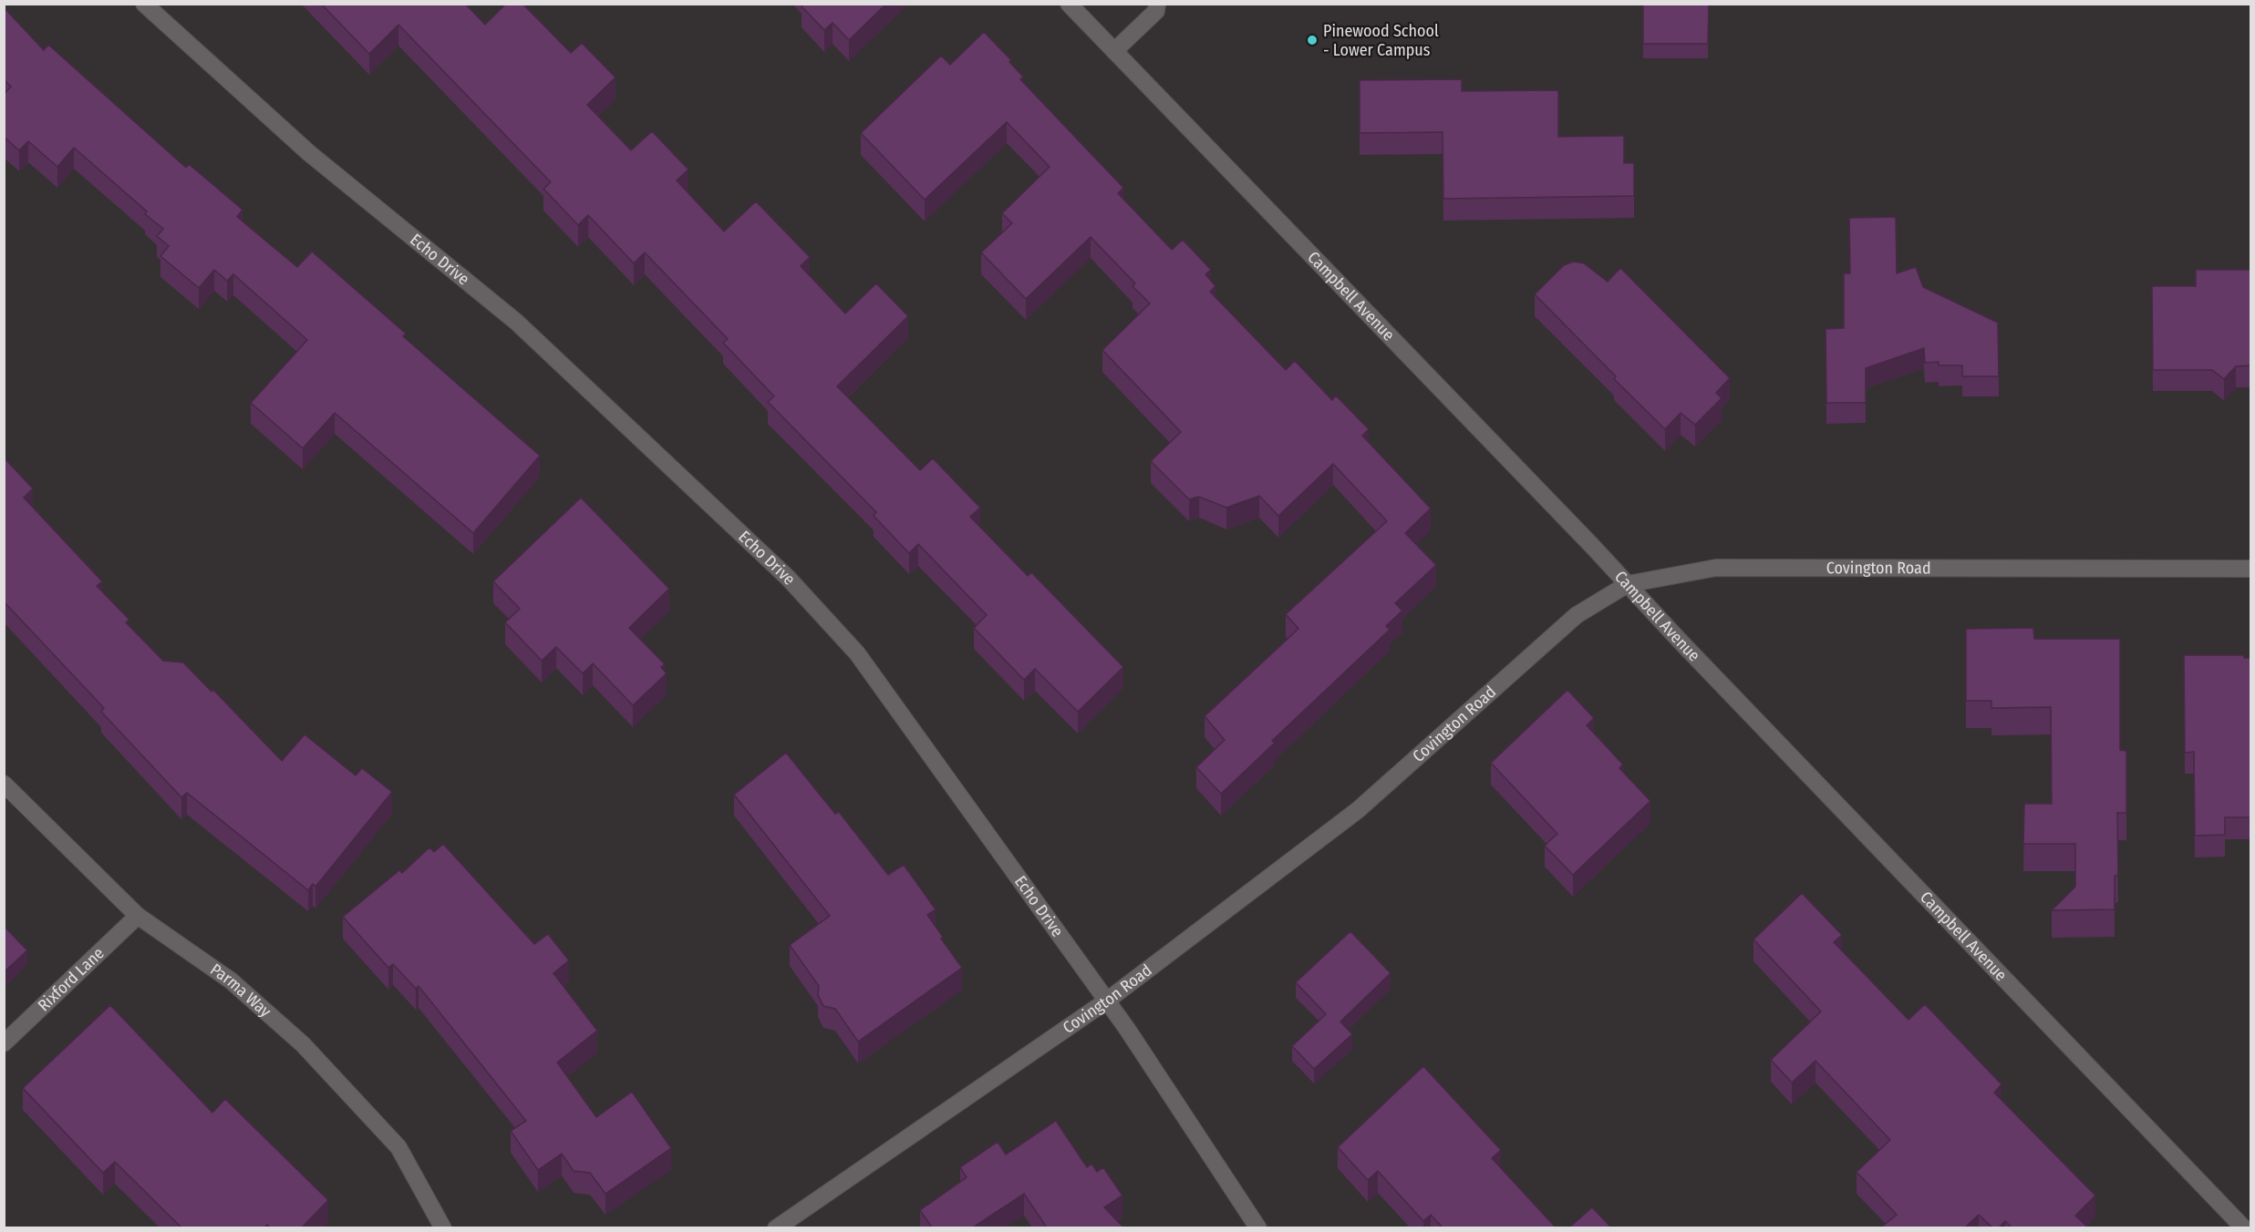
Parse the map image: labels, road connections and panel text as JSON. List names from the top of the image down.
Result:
{
  "streets": {
    "street": [
      "Echo Drive",
      "Campbell Avenue",
      "Covington Road",
      "Rixford Lane",
      "Parma Way"
    ]
  },
  "crossings": [
    ["Echo Drive", "Covington Road"],
    ["Campbell Avenue", "Covington Road"],
    ["Rixford Lane", "Parma Way"]
  ],
  "places": ["Pinewood School - Lower Campus"]
}
